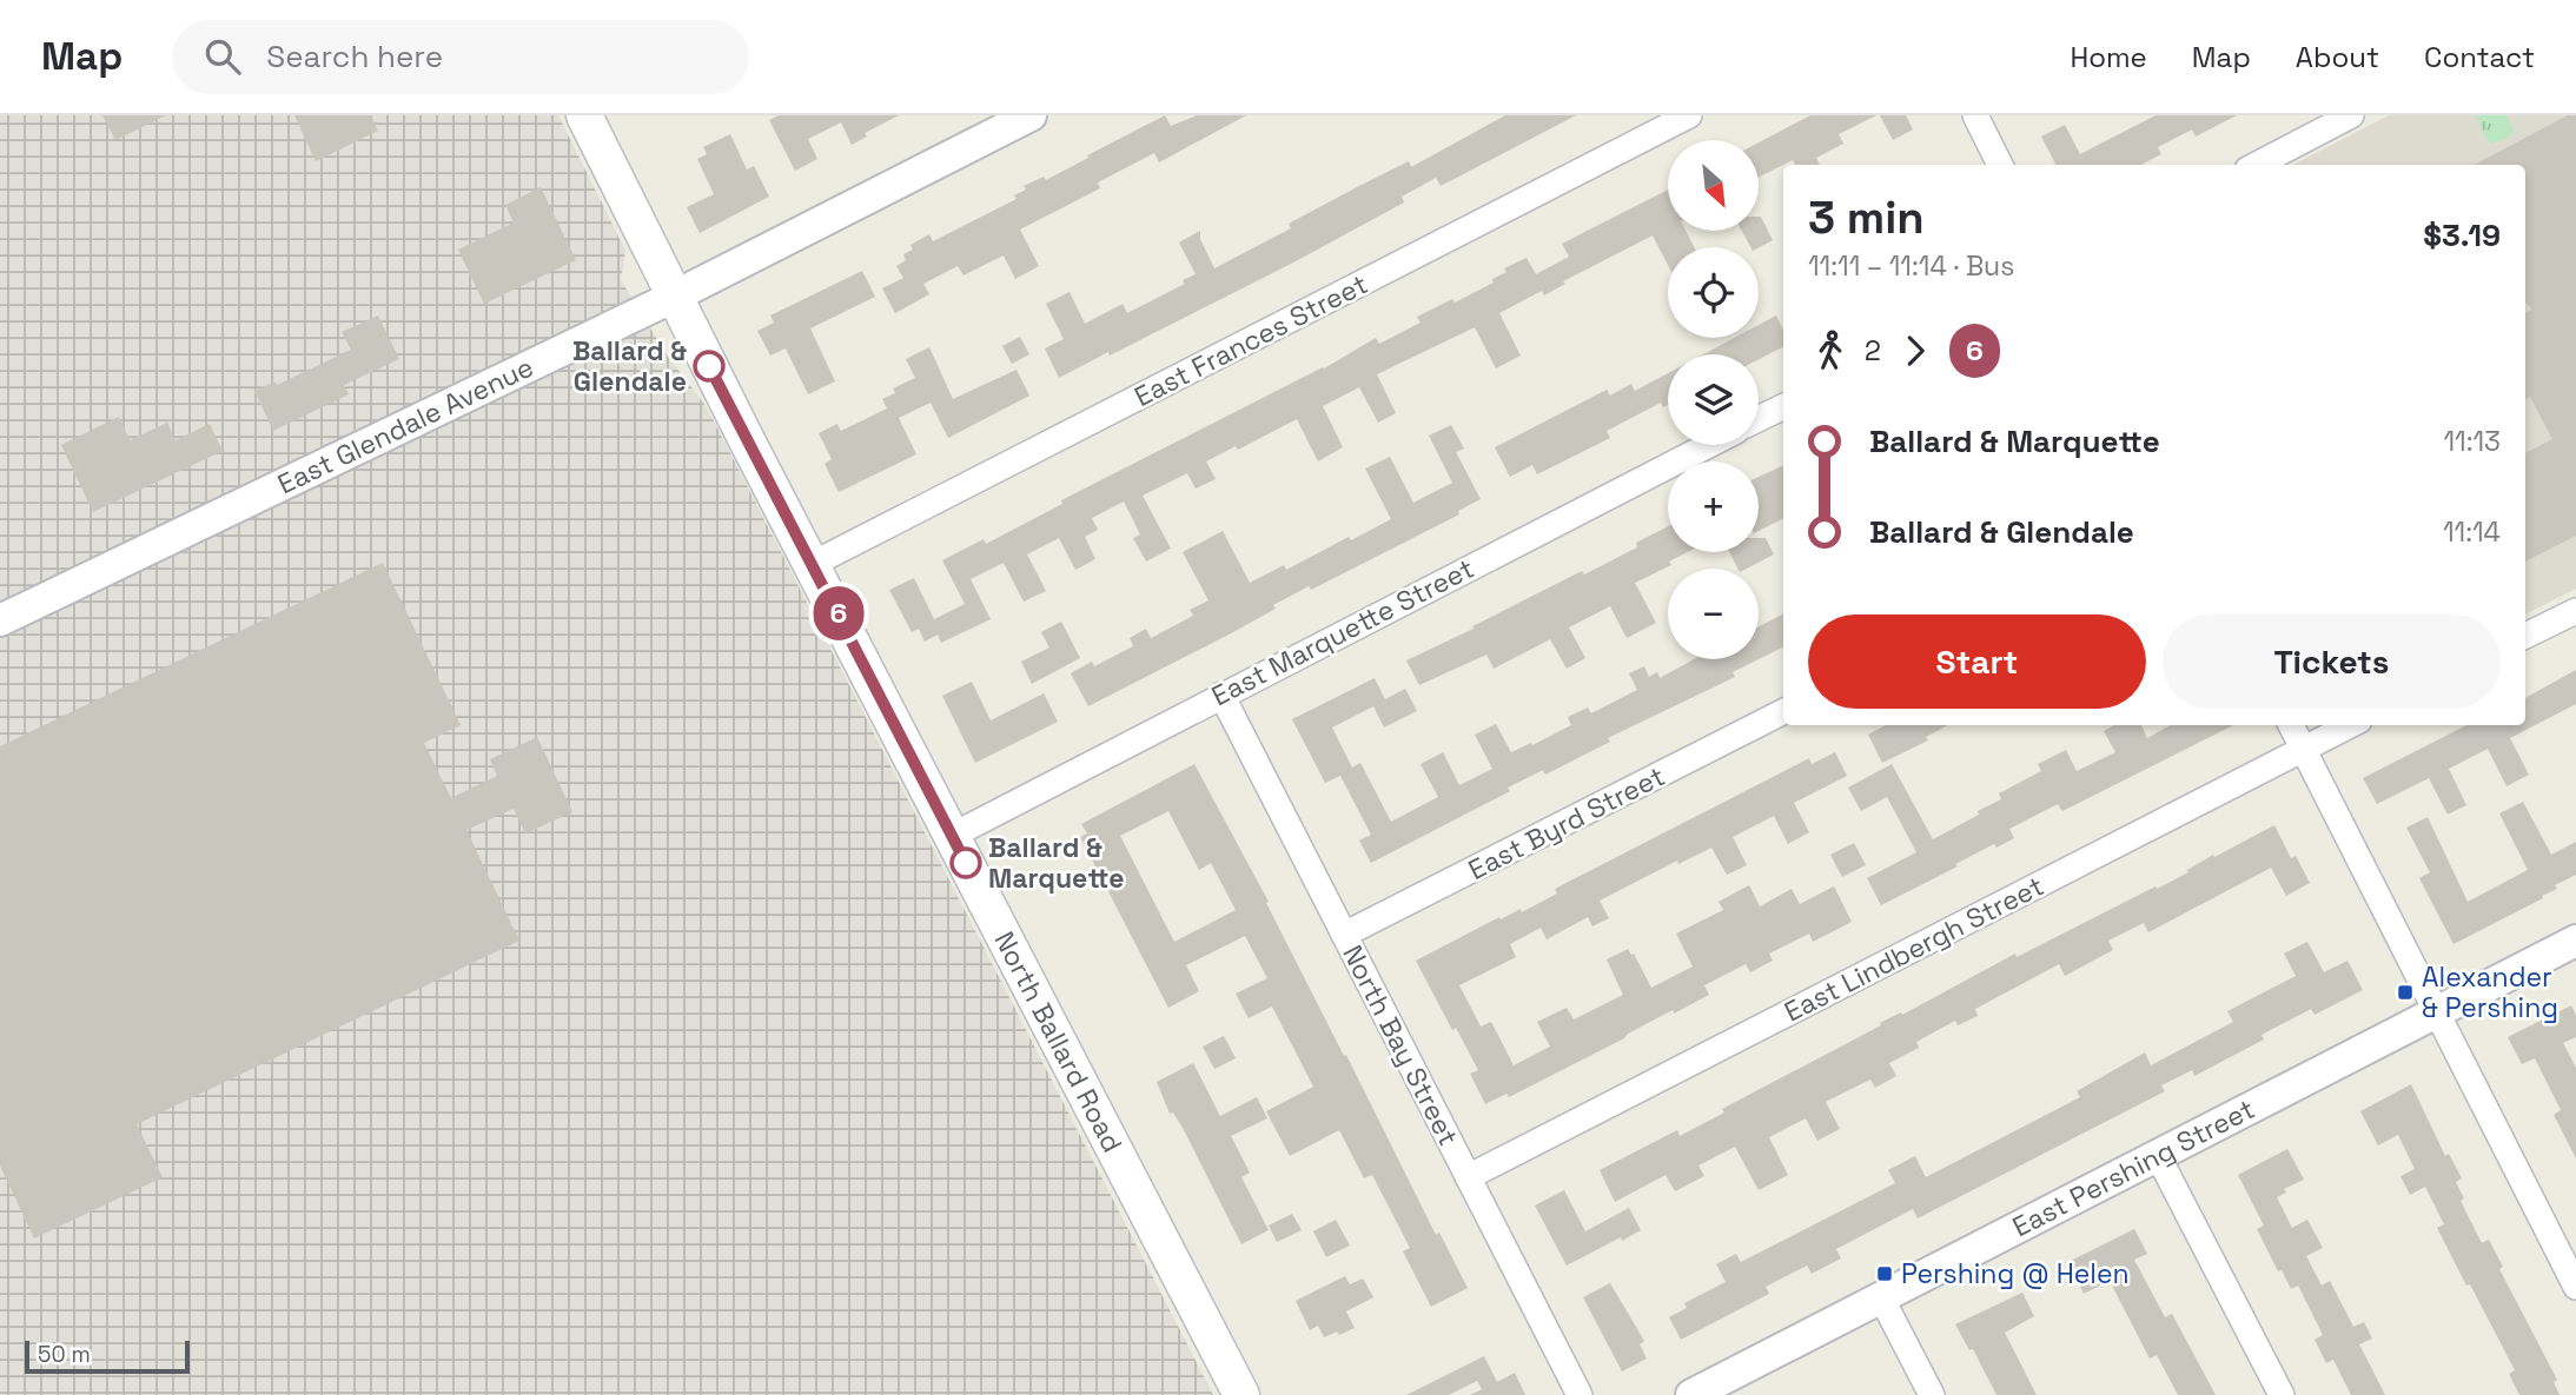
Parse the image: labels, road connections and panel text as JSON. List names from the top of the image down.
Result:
{
  "streets": {
    "main road": ["North Ballard Road"],
    "street": [
      "East Frances Street",
      "East Glendale Avenue",
      "East Marquette Street",
      "East Byrd Street",
      "East Lindbergh Street",
      "North Bay Street",
      "East Pershing Street"
    ]
  },
  "crossings": [
    ["East Frances Street", "North Ballard Road"],
    ["East Glendale Avenue", "North Ballard Road"],
    ["East Marquette Street", "North Ballard Road"],
    ["East Marquette Street", "North Bay Street"],
    ["East Byrd Street", "North Bay Street"],
    ["East Lindbergh Street", "North Bay Street"]
  ],
  "places": {
    "other": ["Ballard & Glendale", "Ballard & Marquette"],
    "transit": ["Alexander & Pershing", "Pershing @ Helen"]
  },
  "lines": ["bus line 6"],
  "scale_bar": "50 m",
  "north": "bottom right",
  "page": {
    "header": "Map",
    "search": "Search here",
    "nav": [
      "Home",
      "Map",
      "About",
      "Contact"
    ],
    "on_map": "6",
    "map_buttons": ["+", "−"],
    "heading": ["3 min", "11:11 – 11:14 · Bus", "$3.19"],
    "legs": ["2", "6"],
    "list": [
      {
        "name": "Ballard & Marquette",
        "value": "11:13"
      },
      {
        "name": "Ballard & Glendale",
        "value": "11:14"
      }
    ],
    "buttons": ["Start", "Tickets"],
    "scale": "50 m"
  }
}
